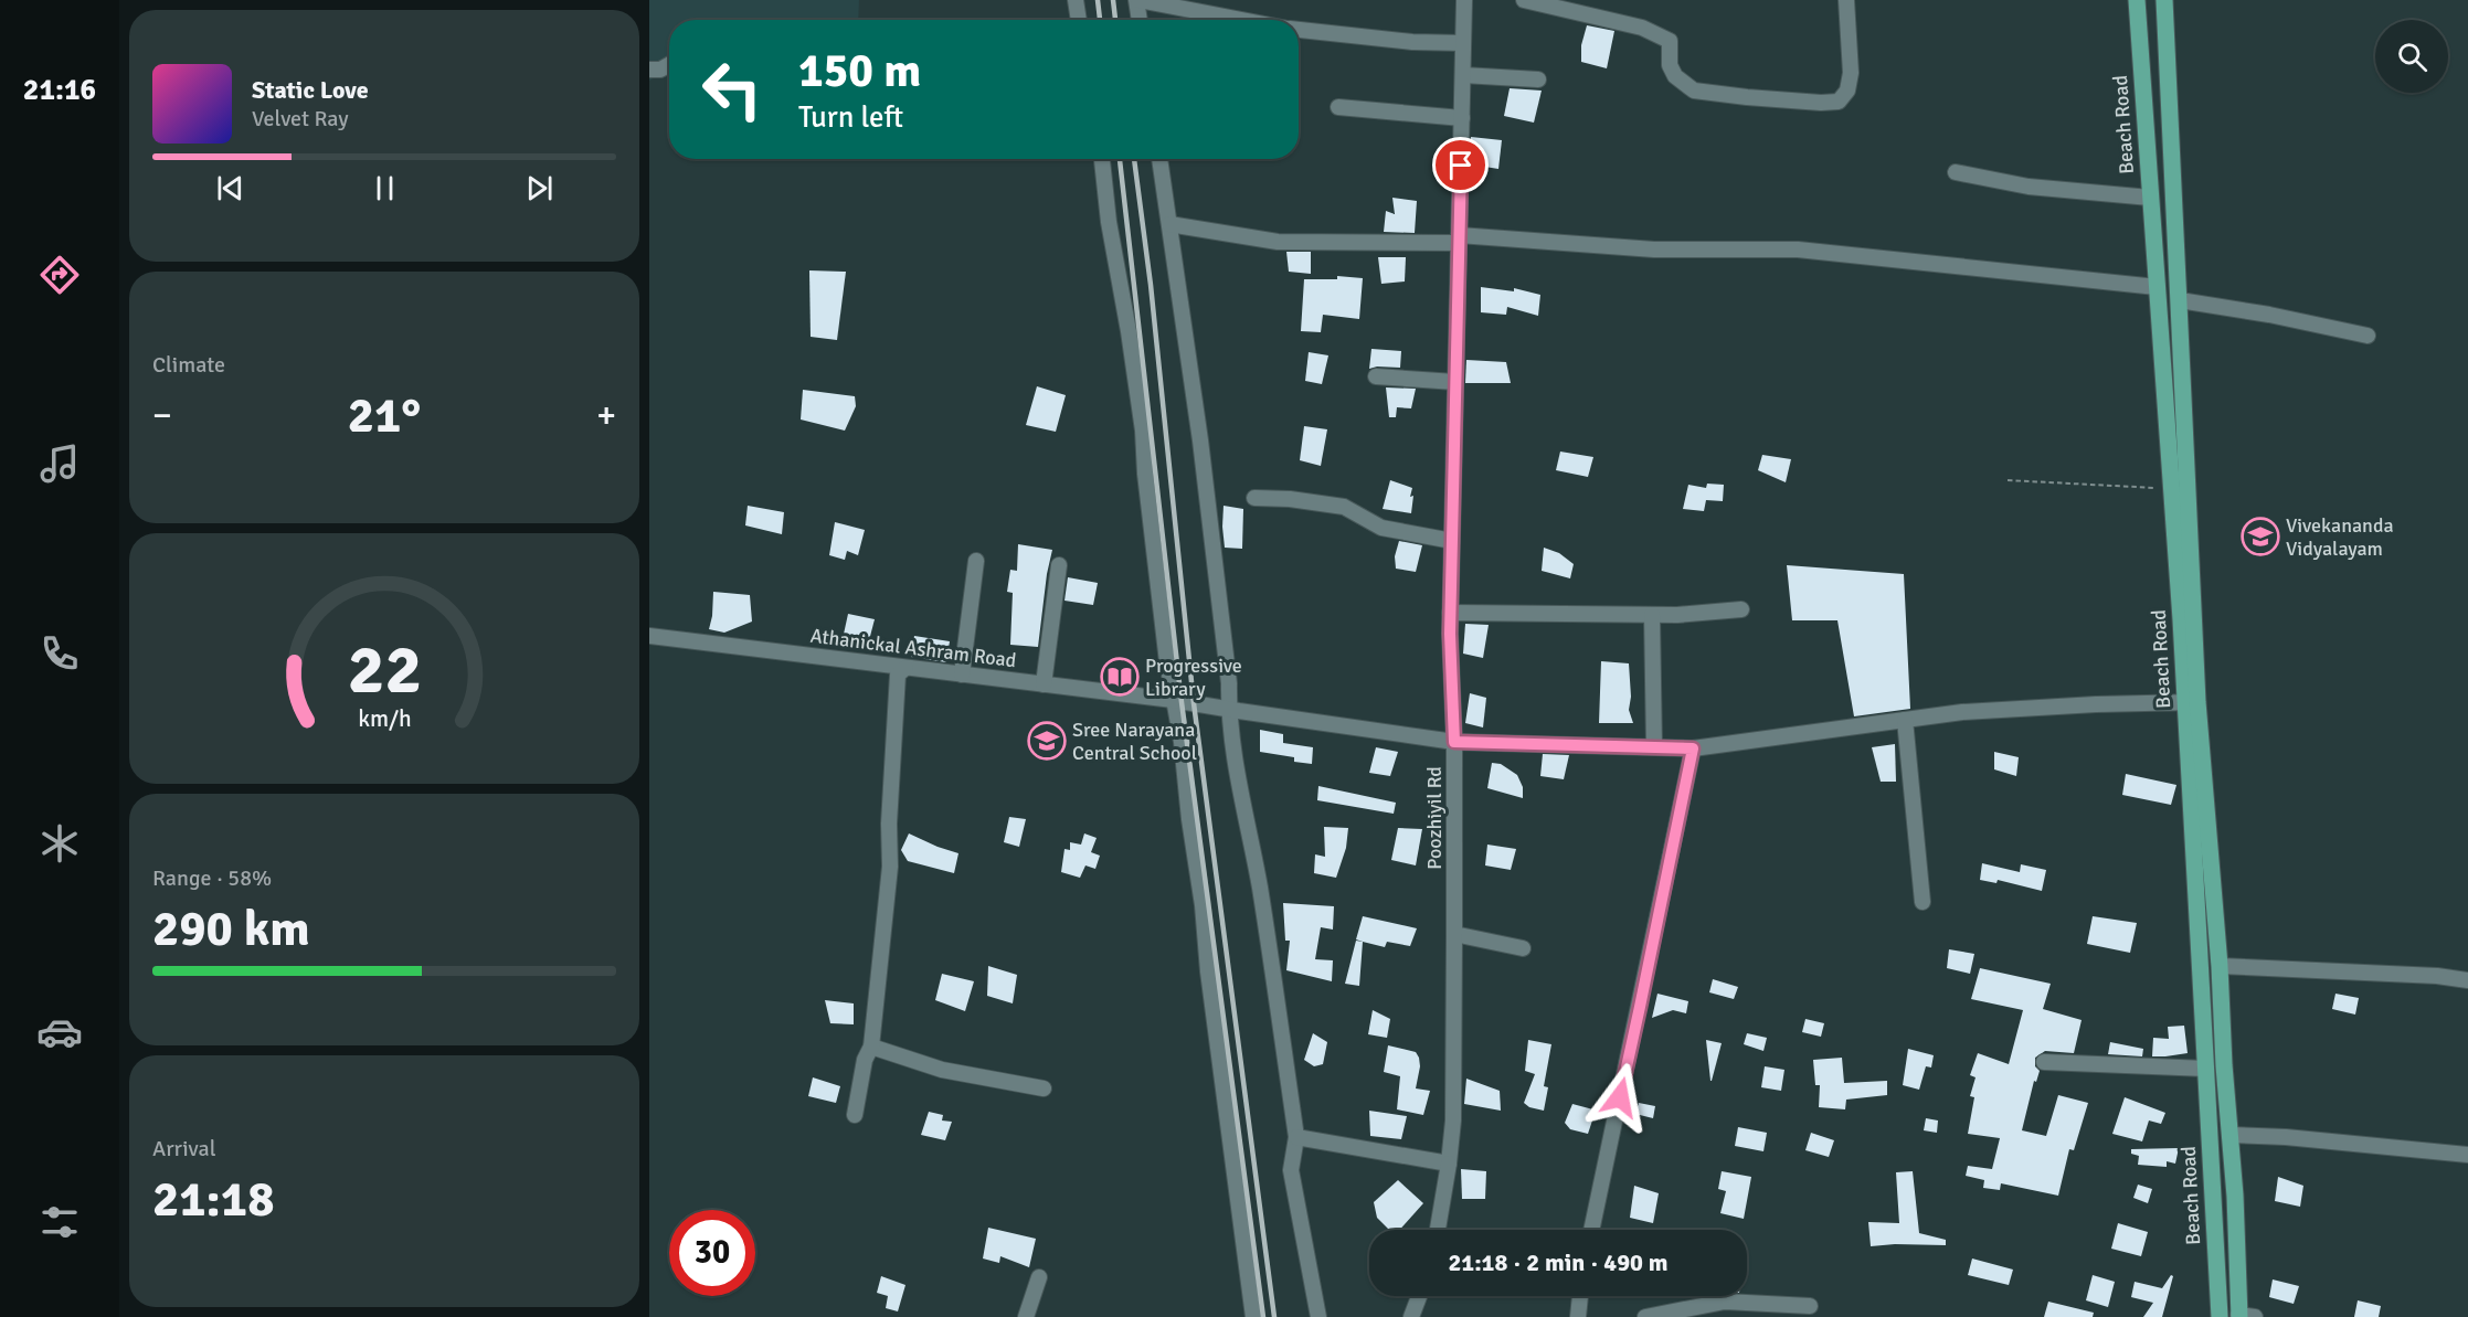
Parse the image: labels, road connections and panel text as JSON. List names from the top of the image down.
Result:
{
  "streets": {
    "main road": ["Beach Road"],
    "street": ["Athanickal Ashram Road", "Poozhiyil Rd"]
  },
  "crossings": [
    ["Beach Road", "Athanickal Ashram Road"],
    ["Athanickal Ashram Road", "Poozhiyil Rd"]
  ],
  "places": {
    "school or university": ["Vivekananda Vidyalayam", "Sree Narayana Central School"],
    "library": ["Progressive Library"]
  },
  "page": {
    "tabs": "21:16",
    "turn": ["150 m", "Turn left"],
    "song": ["Static Love", "Velvet Ray"],
    "tile": [
      "Climate",
      ["Range · 58%", "290 km"],
      ["Arrival", "21:18"]
    ],
    "heat": ["−", "21°", "+"],
    "limit": "30",
    "trip": "21:18 · 2 min · 490 m",
    "gauge": ["22", "km/h"]
  }
}
